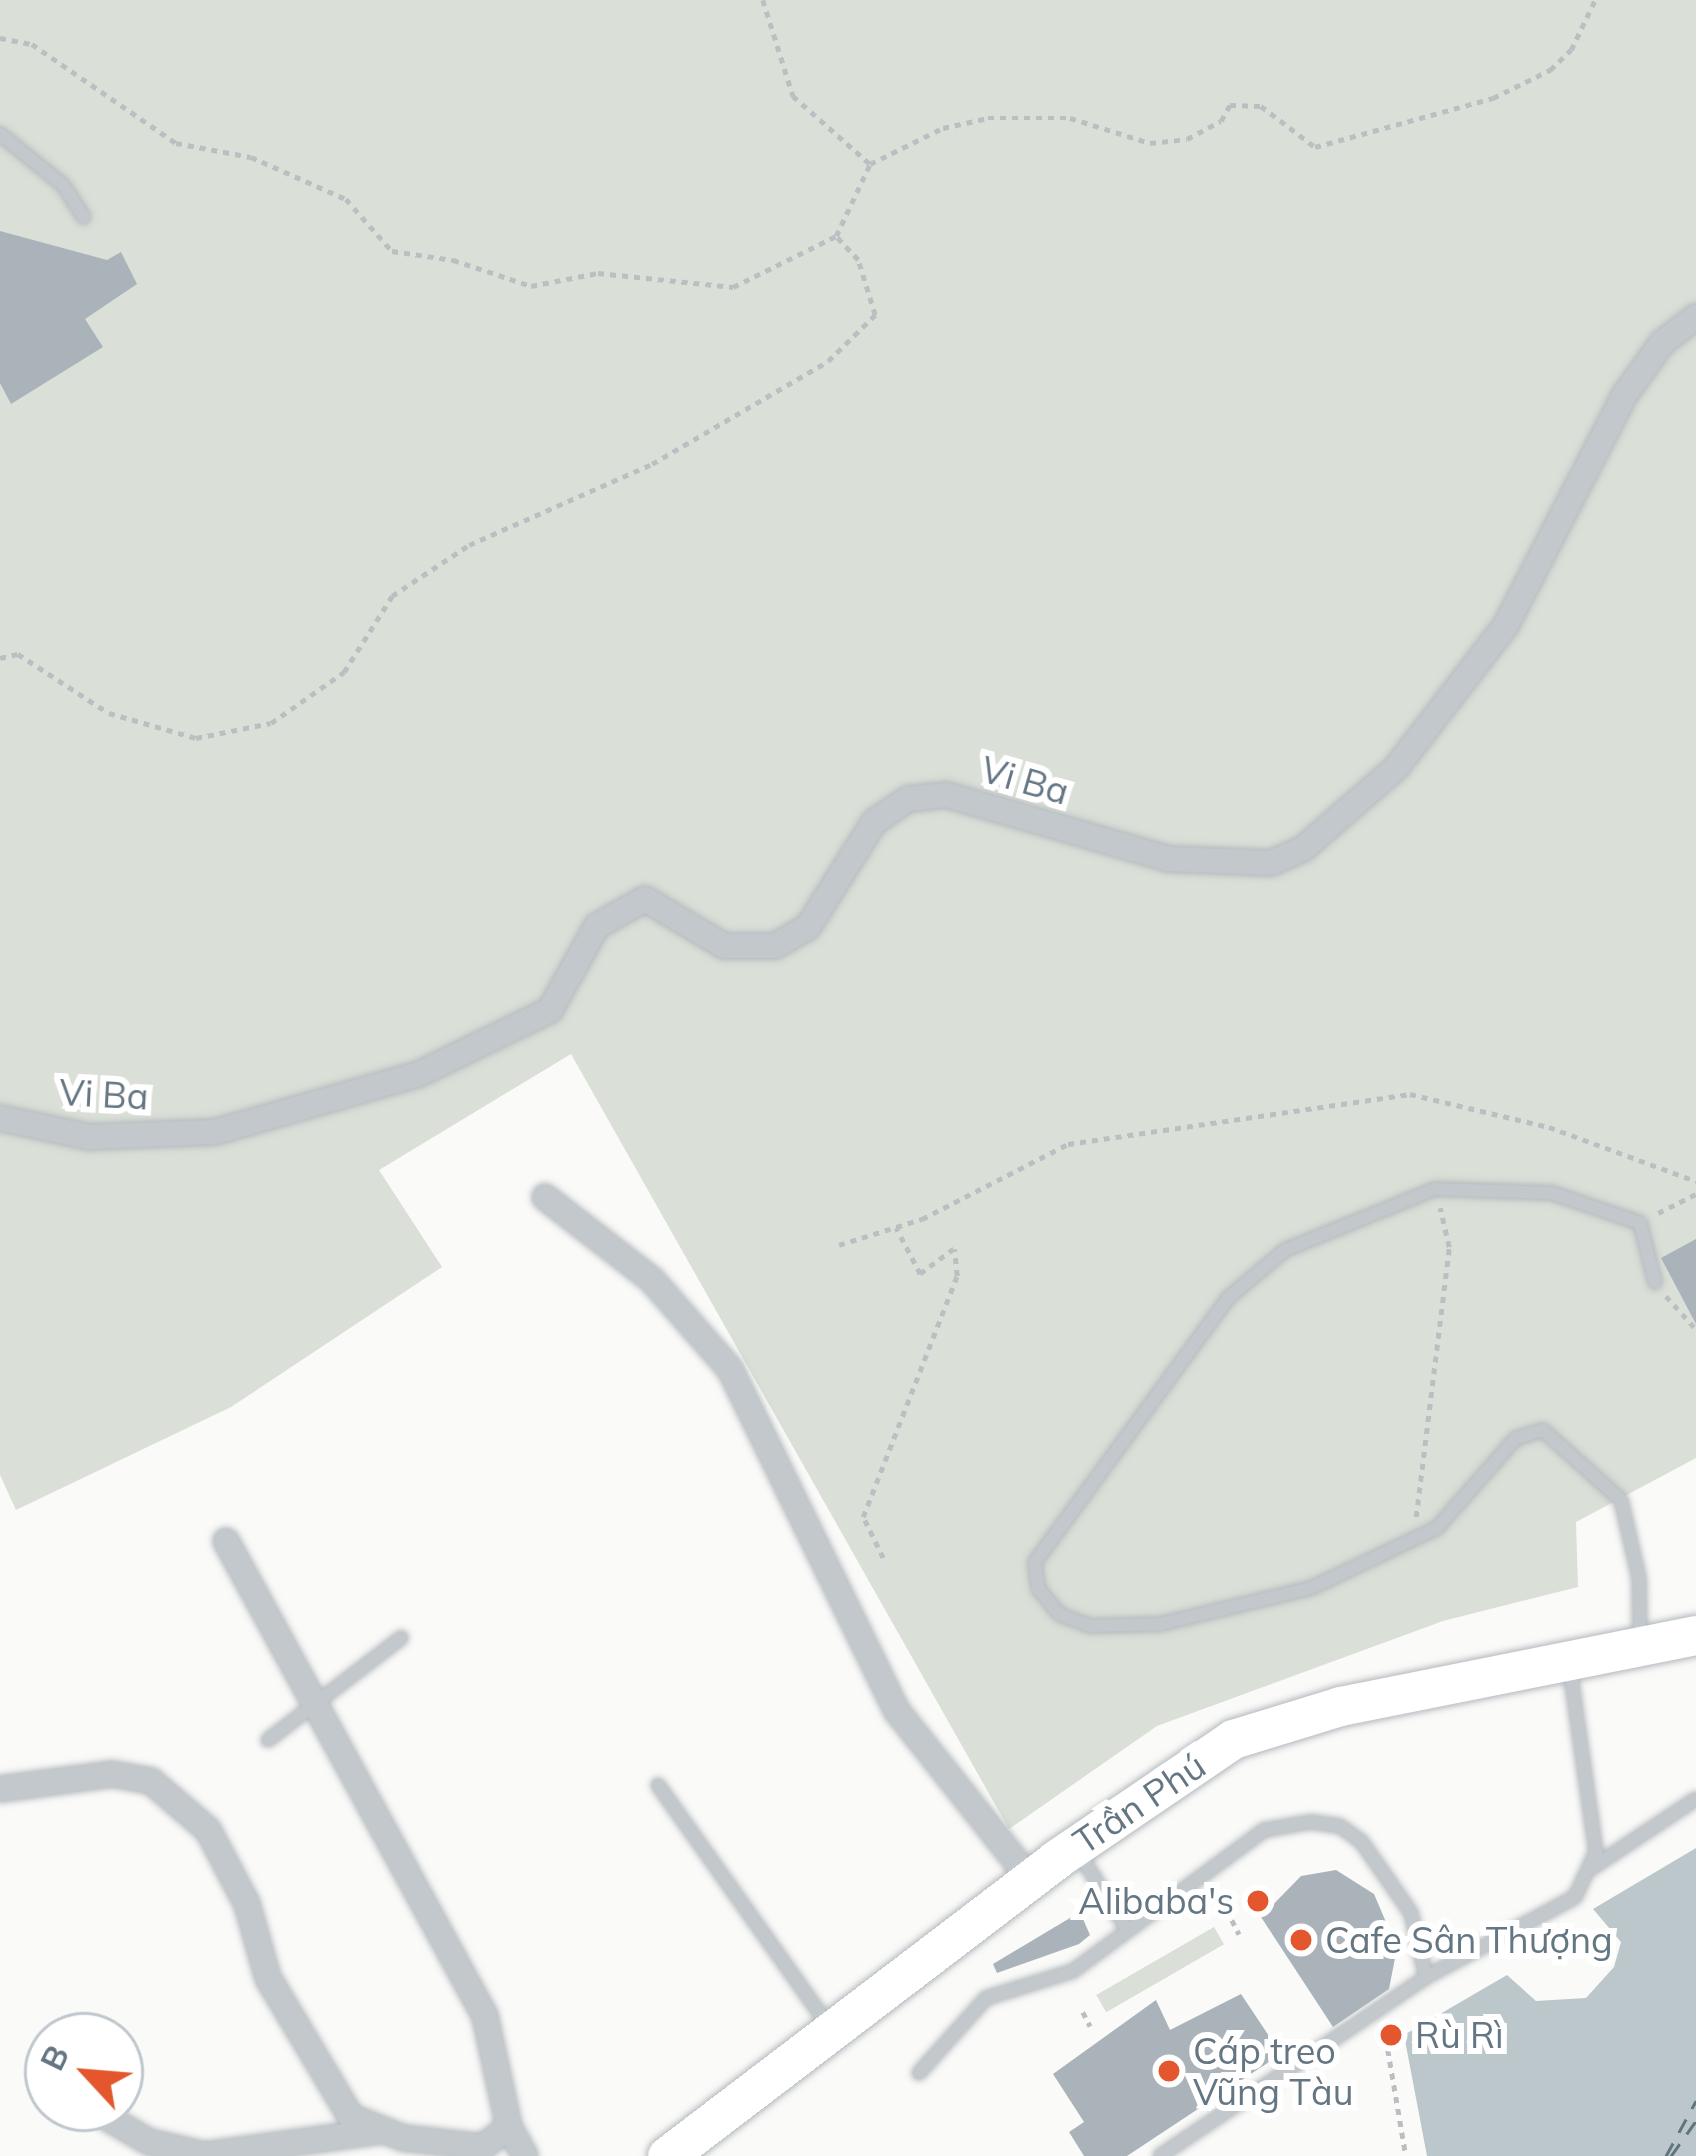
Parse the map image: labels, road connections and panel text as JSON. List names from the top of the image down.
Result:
{
  "streets": {
    "main road": ["Trần Phú"],
    "street": ["Vi Ba"]
  },
  "places": [
    "Alibaba's",
    "Cafe Sân Thượng",
    "Rù Rì",
    "Cáp treo Vũng Tàu"
  ],
  "north": "top left"
}
